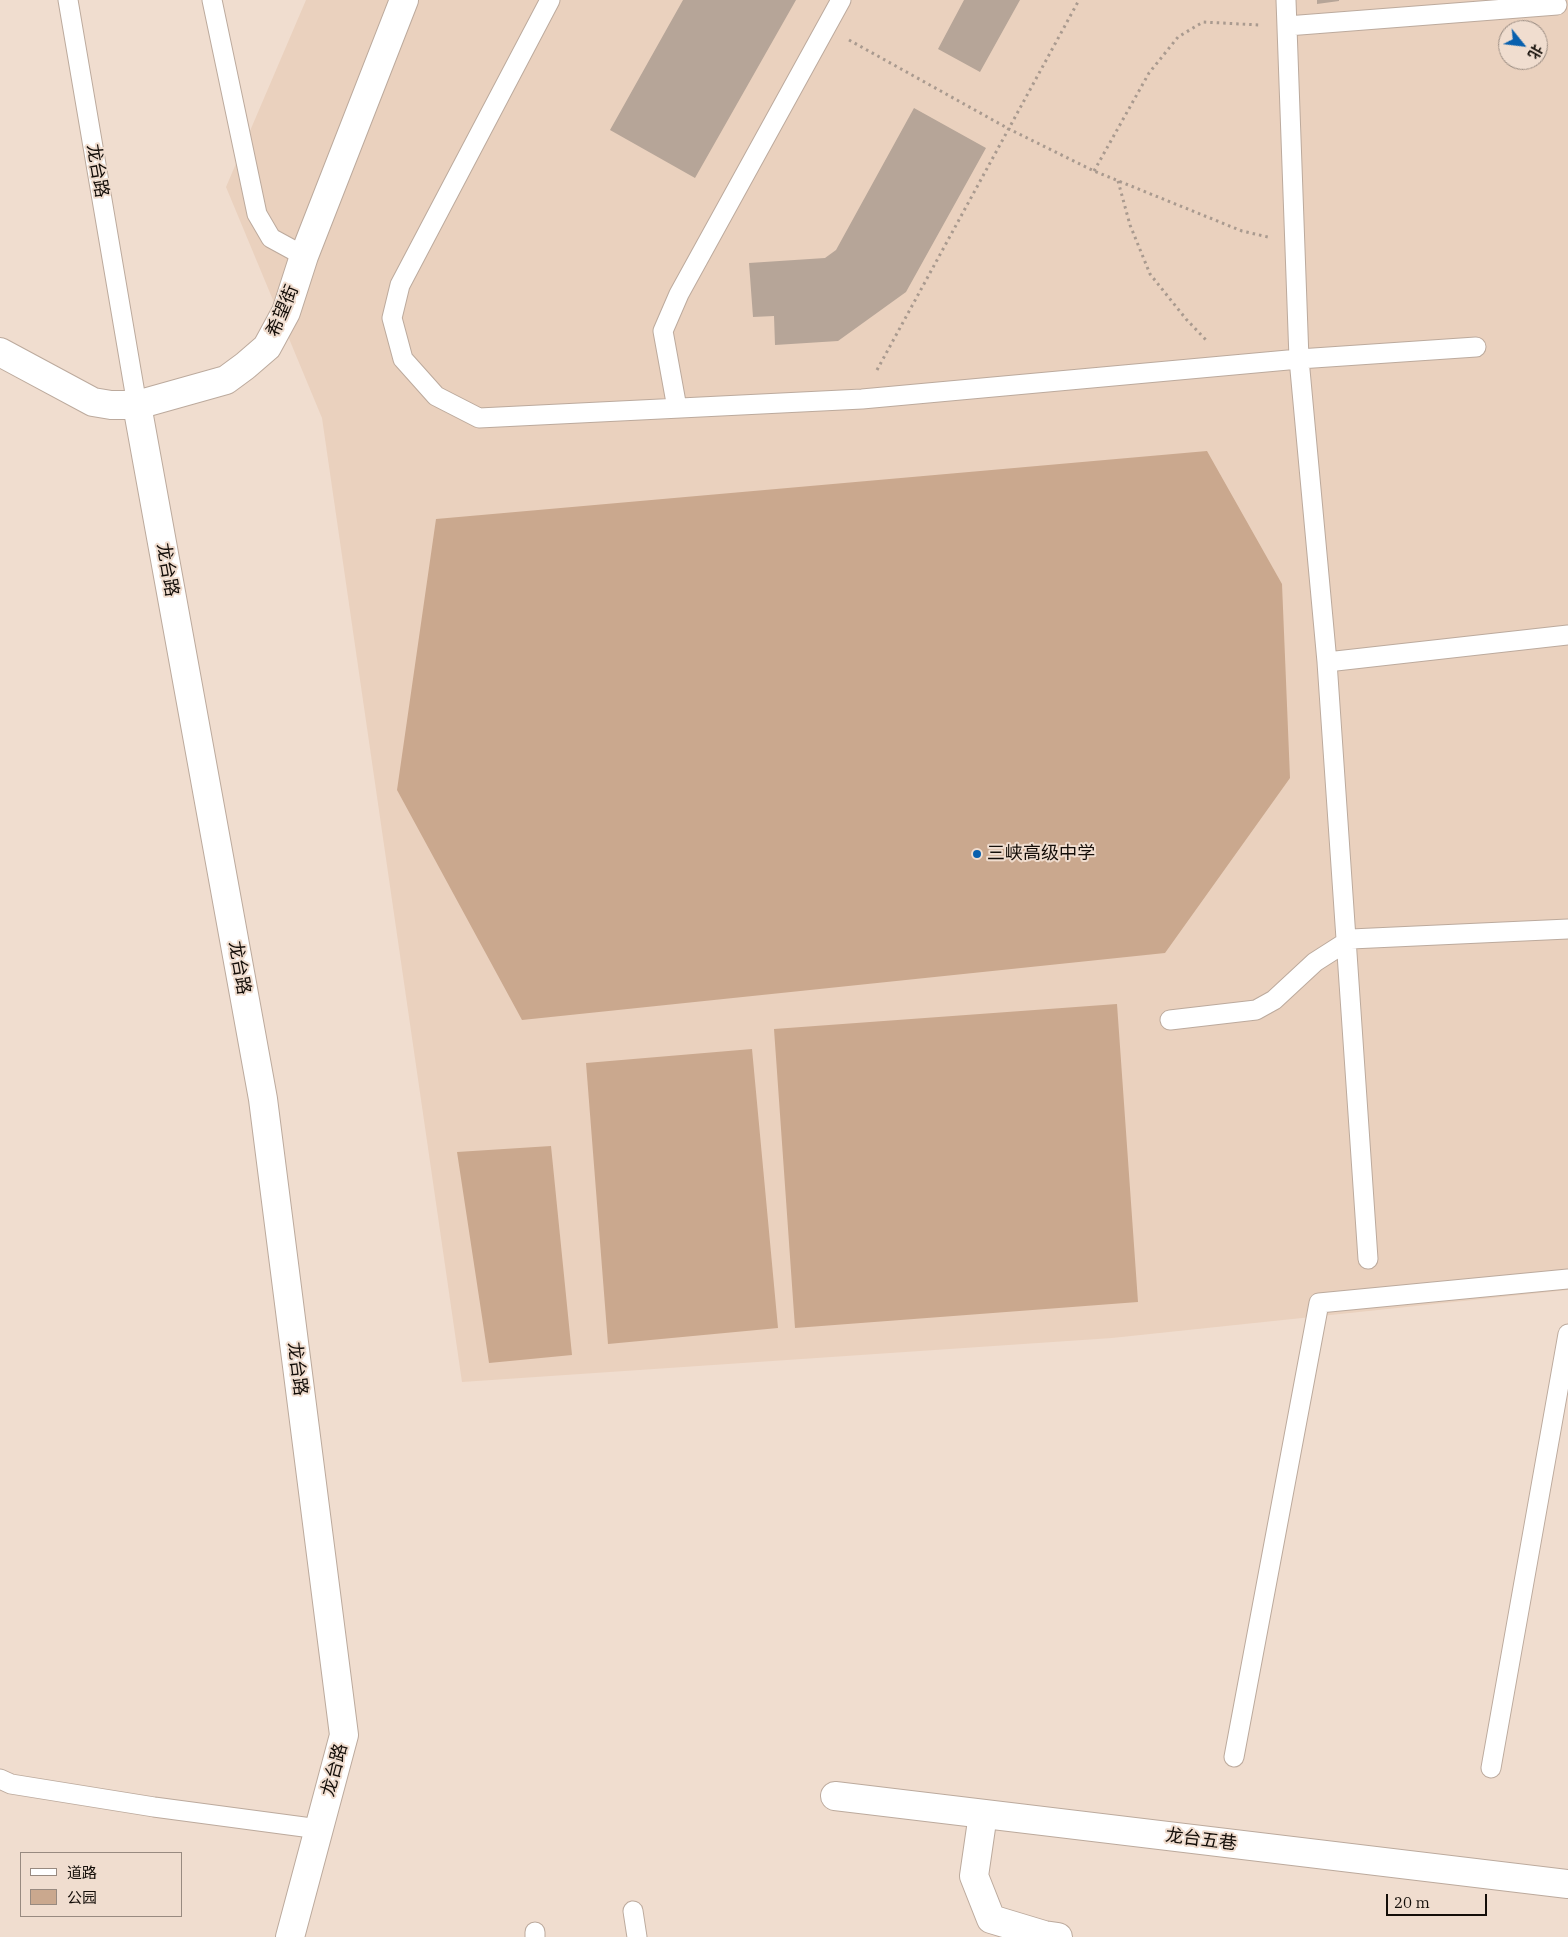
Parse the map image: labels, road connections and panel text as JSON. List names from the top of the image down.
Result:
{
  "streets": {
    "street": ["龙台路", "希望街", "龙台五巷"]
  },
  "crossings": [
    ["龙台路", "希望街"]
  ],
  "places": ["三峡高级中学"],
  "legend": ["道路", "公园"],
  "scale_bar": "20 m",
  "north": "bottom right"
}
